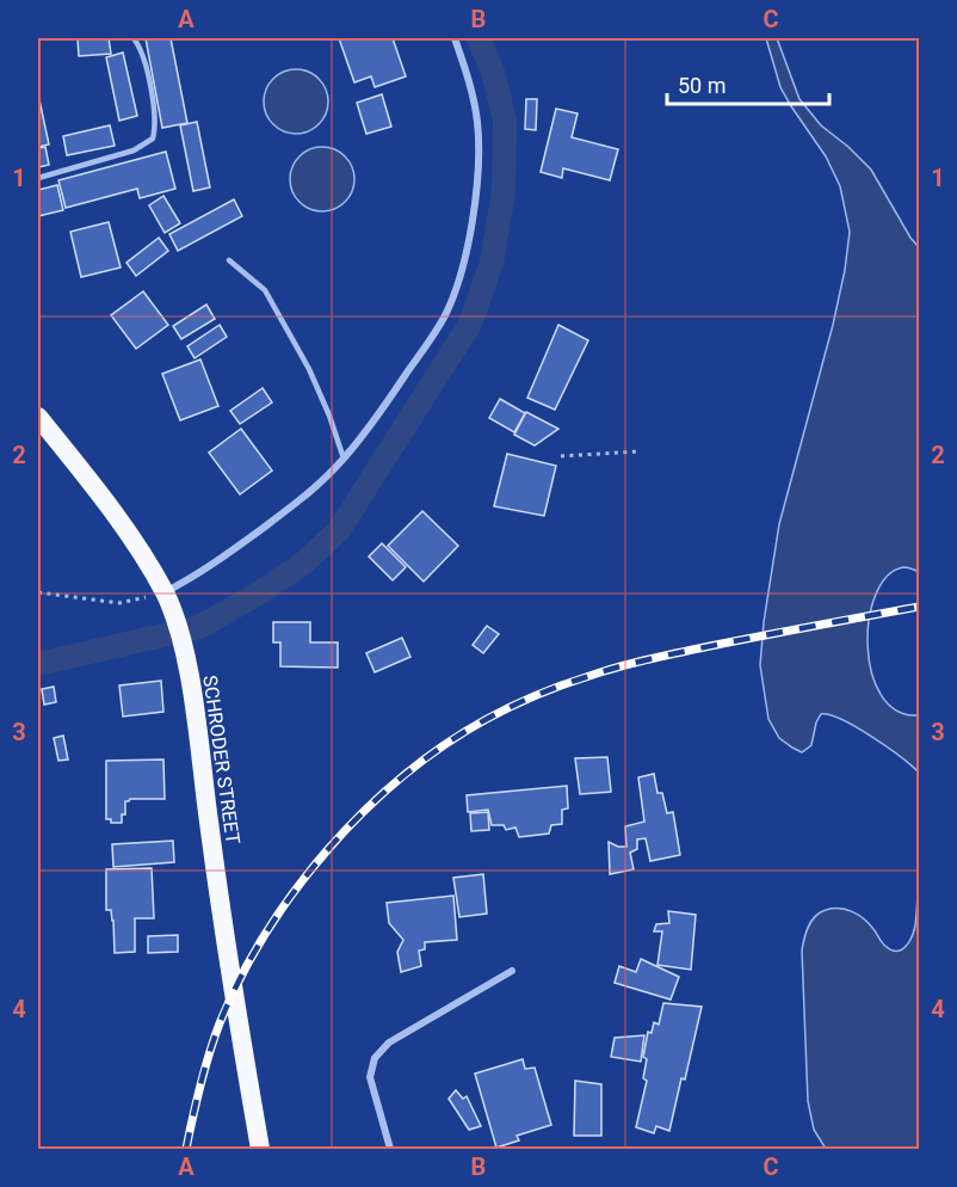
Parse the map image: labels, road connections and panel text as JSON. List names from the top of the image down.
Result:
{
  "streets": {
    "highway": ["SCHRODER STREET"]
  },
  "scale_bar": "50 m",
  "grid": {
    "columns": ["A", "B", "C"],
    "rows": [
      "1",
      "2",
      "3",
      "4"
    ]
  }
}
